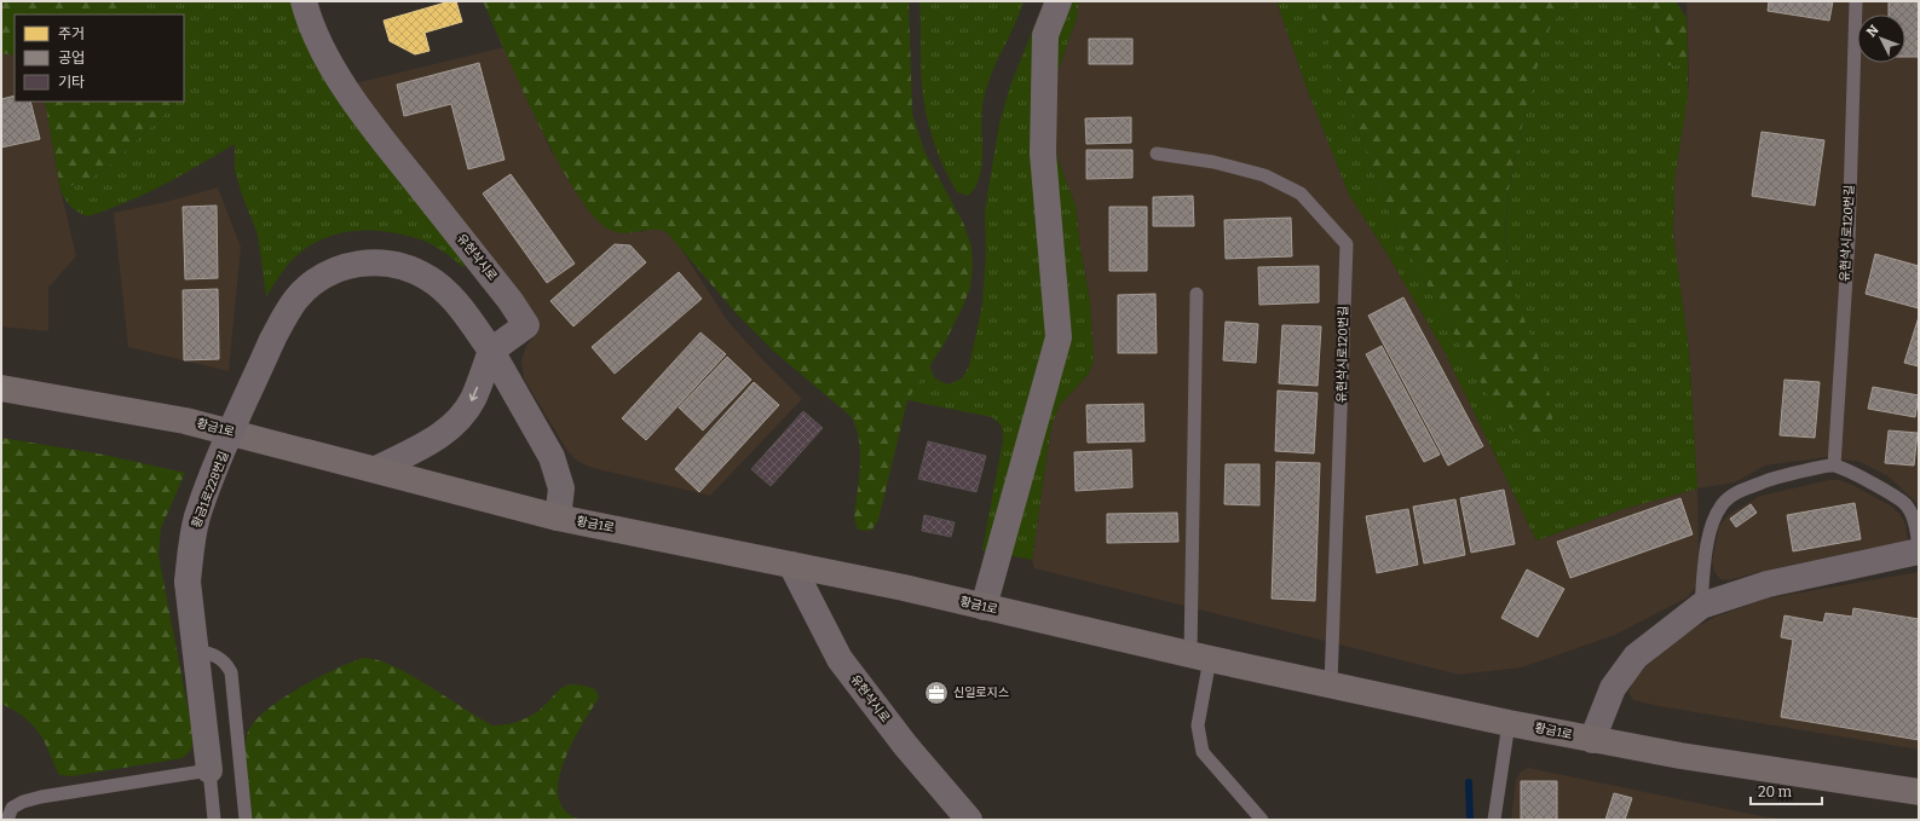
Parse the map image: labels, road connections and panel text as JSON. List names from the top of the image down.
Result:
{
  "streets": {
    "street": ["유현삭시로", "황금1로", "황금1로228번길"],
    "lane": ["유현삭시로120번길"]
  },
  "crossings": [
    ["유현삭시로120번길", "황금1로"],
    ["유현삭시로", "황금1로"],
    ["유현삭시로", "황금1로228번길"]
  ],
  "places": {
    "office": ["신일로지스"]
  },
  "legend": ["주거", "공업", "기타"],
  "scale_bar": "20 m",
  "north": "top left"
}
